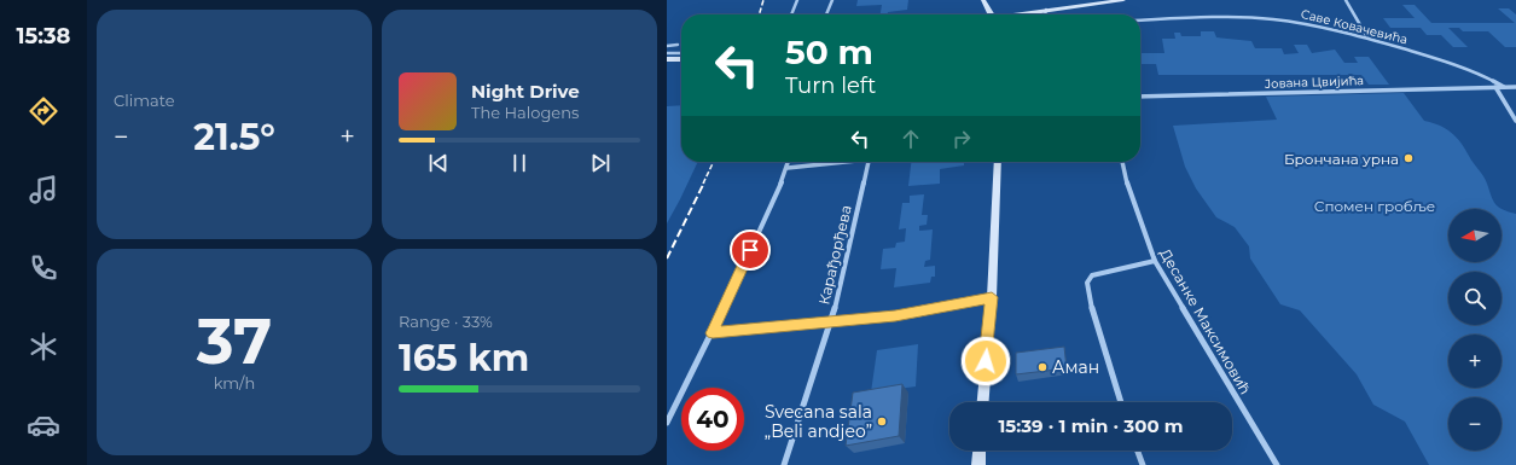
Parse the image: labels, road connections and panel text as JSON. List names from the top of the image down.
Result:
{
  "streets": {
    "street": [
      "Саве Ковачевића",
      "Јована Цвијића",
      "Карађорђева",
      "Десанке Максимовић"
    ]
  },
  "crossings": [
    ["Саве Ковачевића", "Јована Цвијића"]
  ],
  "parks": ["Спомен гробље"],
  "places": ["Брончана урна", "Аман", "Svecana sala „Beli andjeo”"],
  "north": "left",
  "page": {
    "tabs": "15:38",
    "tile": [
      "Climate",
      ["37", "km/h"],
      ["Range · 33%", "165 km"]
    ],
    "turn": ["50 m", "Turn left"],
    "song": ["Night Drive", "The Halogens"],
    "heat": ["−", "21.5°", "+"],
    "map_buttons": ["+", "−"],
    "limit": "40",
    "trip": "15:39 · 1 min · 300 m"
  }
}
